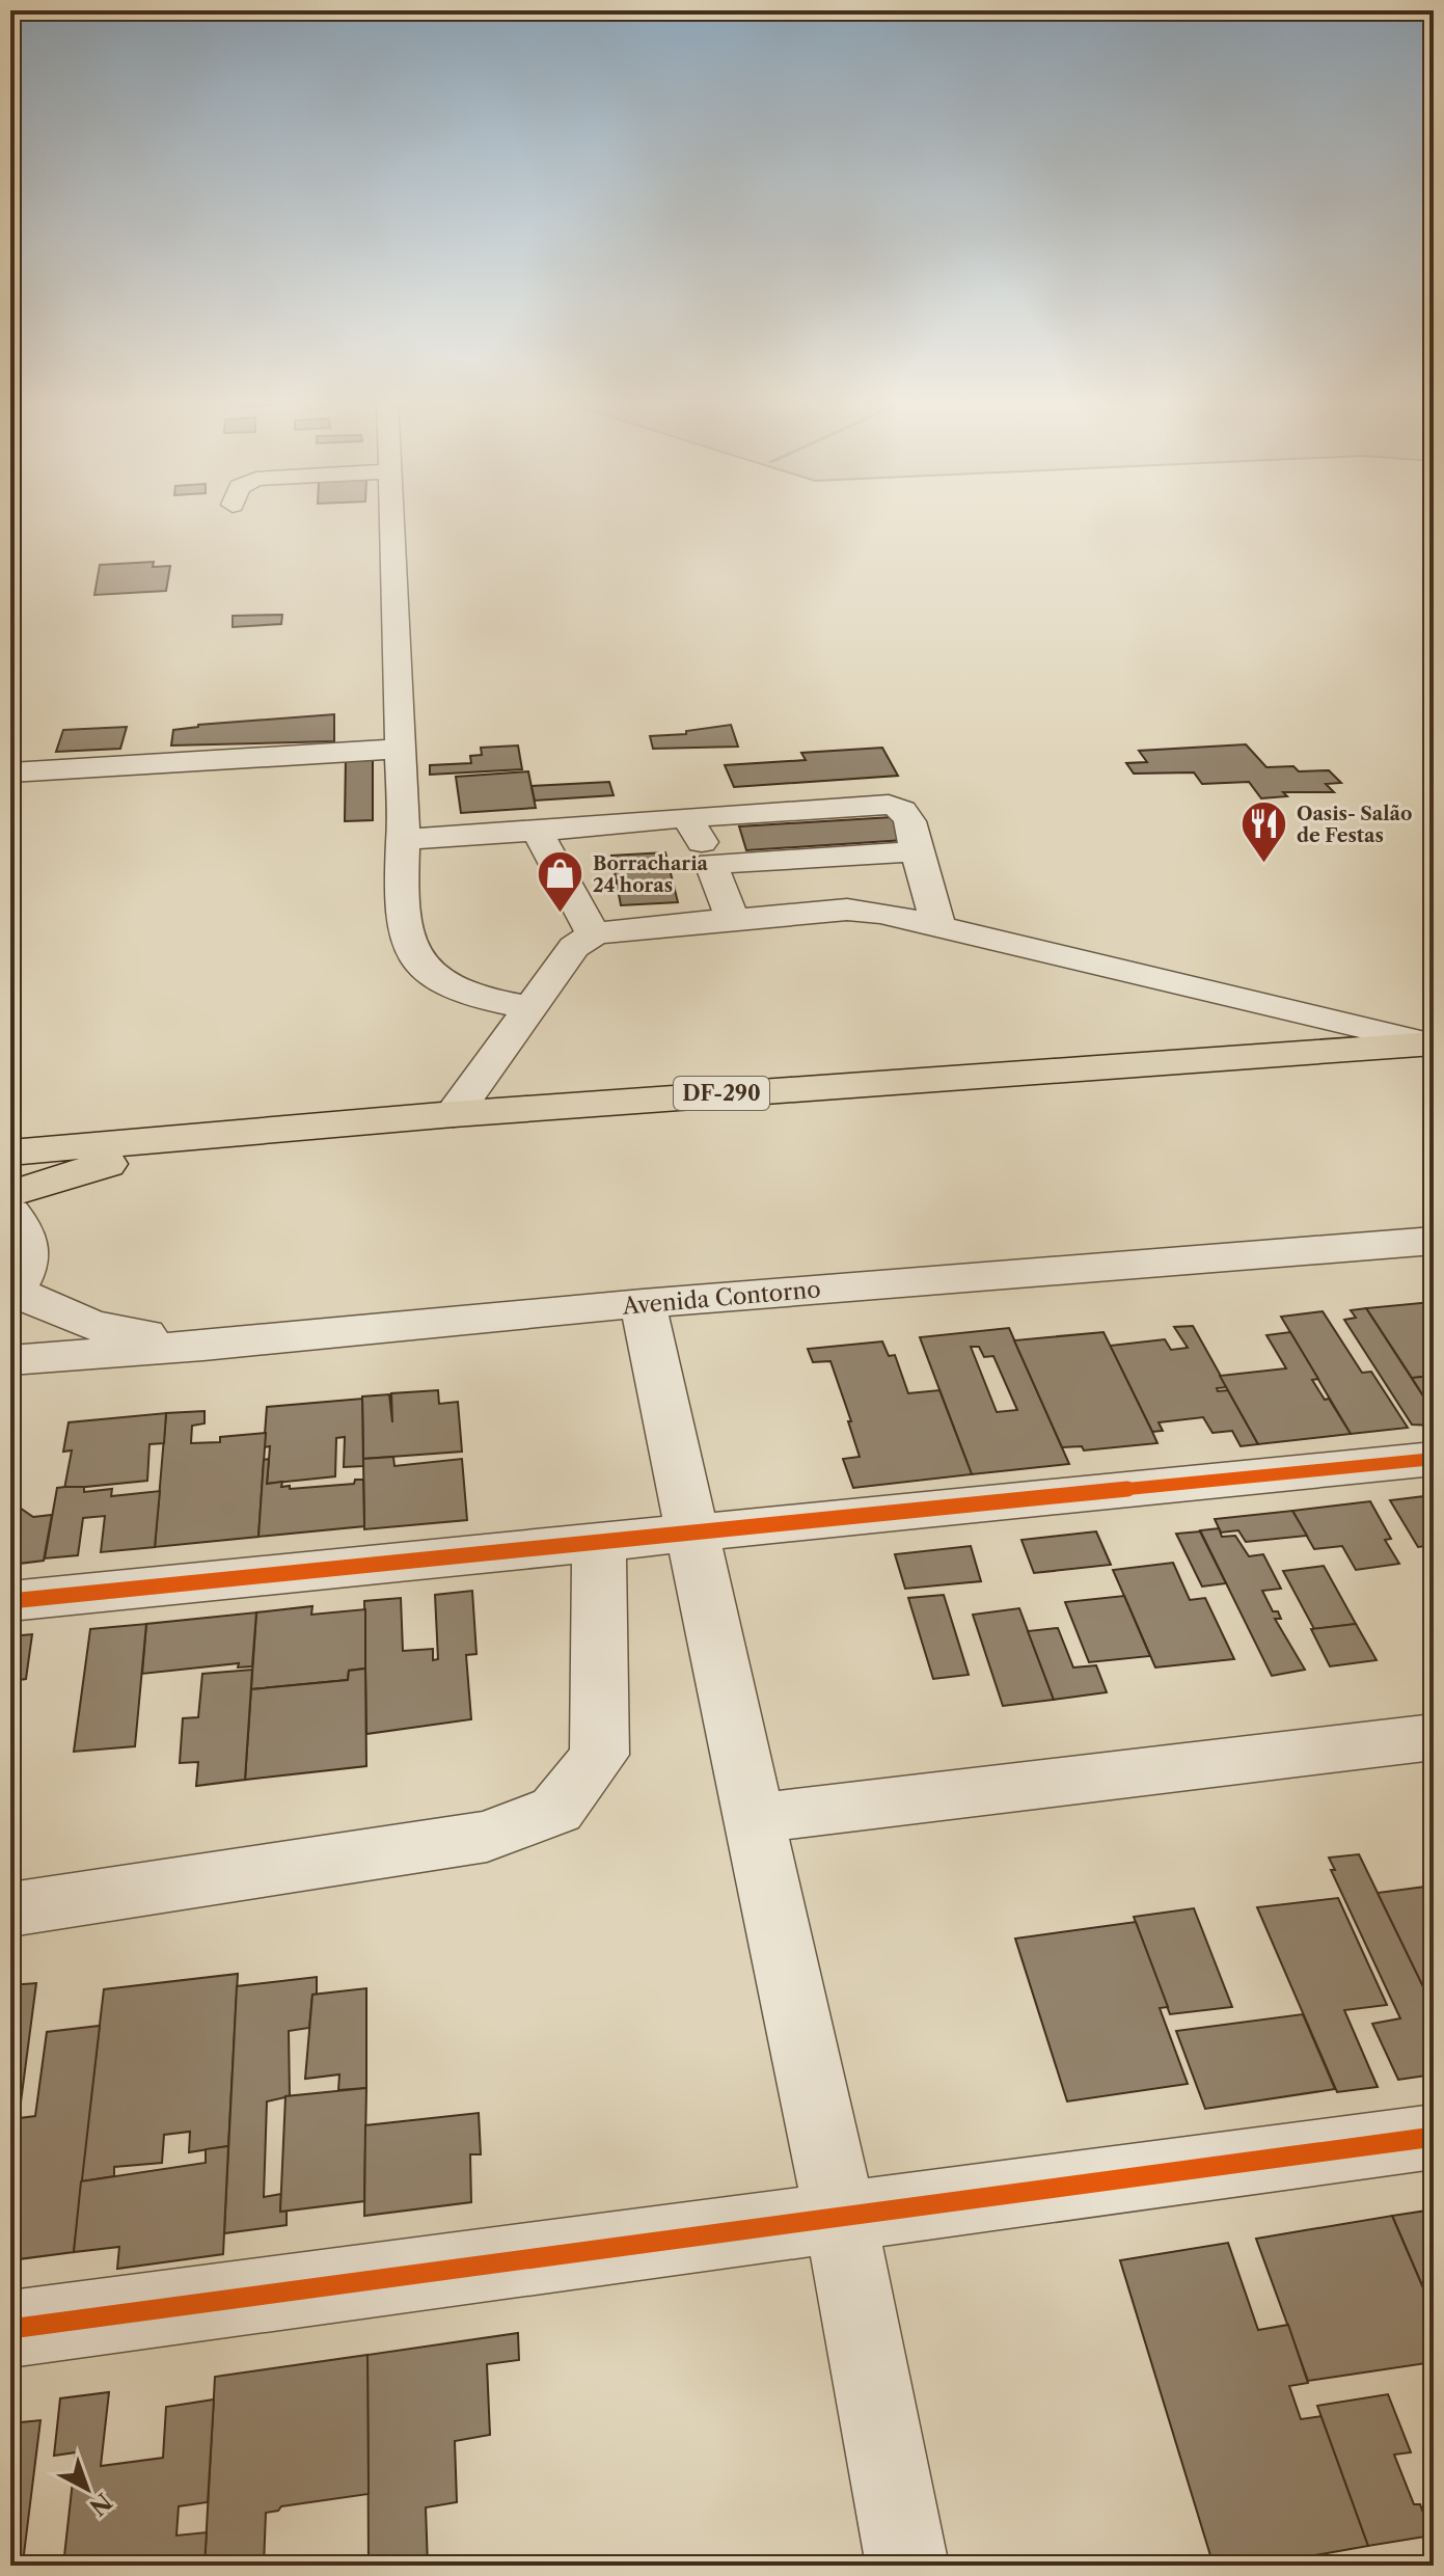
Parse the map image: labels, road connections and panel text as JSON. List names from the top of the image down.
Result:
{
  "streets": {
    "highway": ["DF-290"],
    "street": ["Avenida Contorno"]
  },
  "places": {
    "restaurant": ["Oasis- Salão de Festas"],
    "shop": ["Borracharia 24 horas"]
  },
  "north": "bottom right"
}
